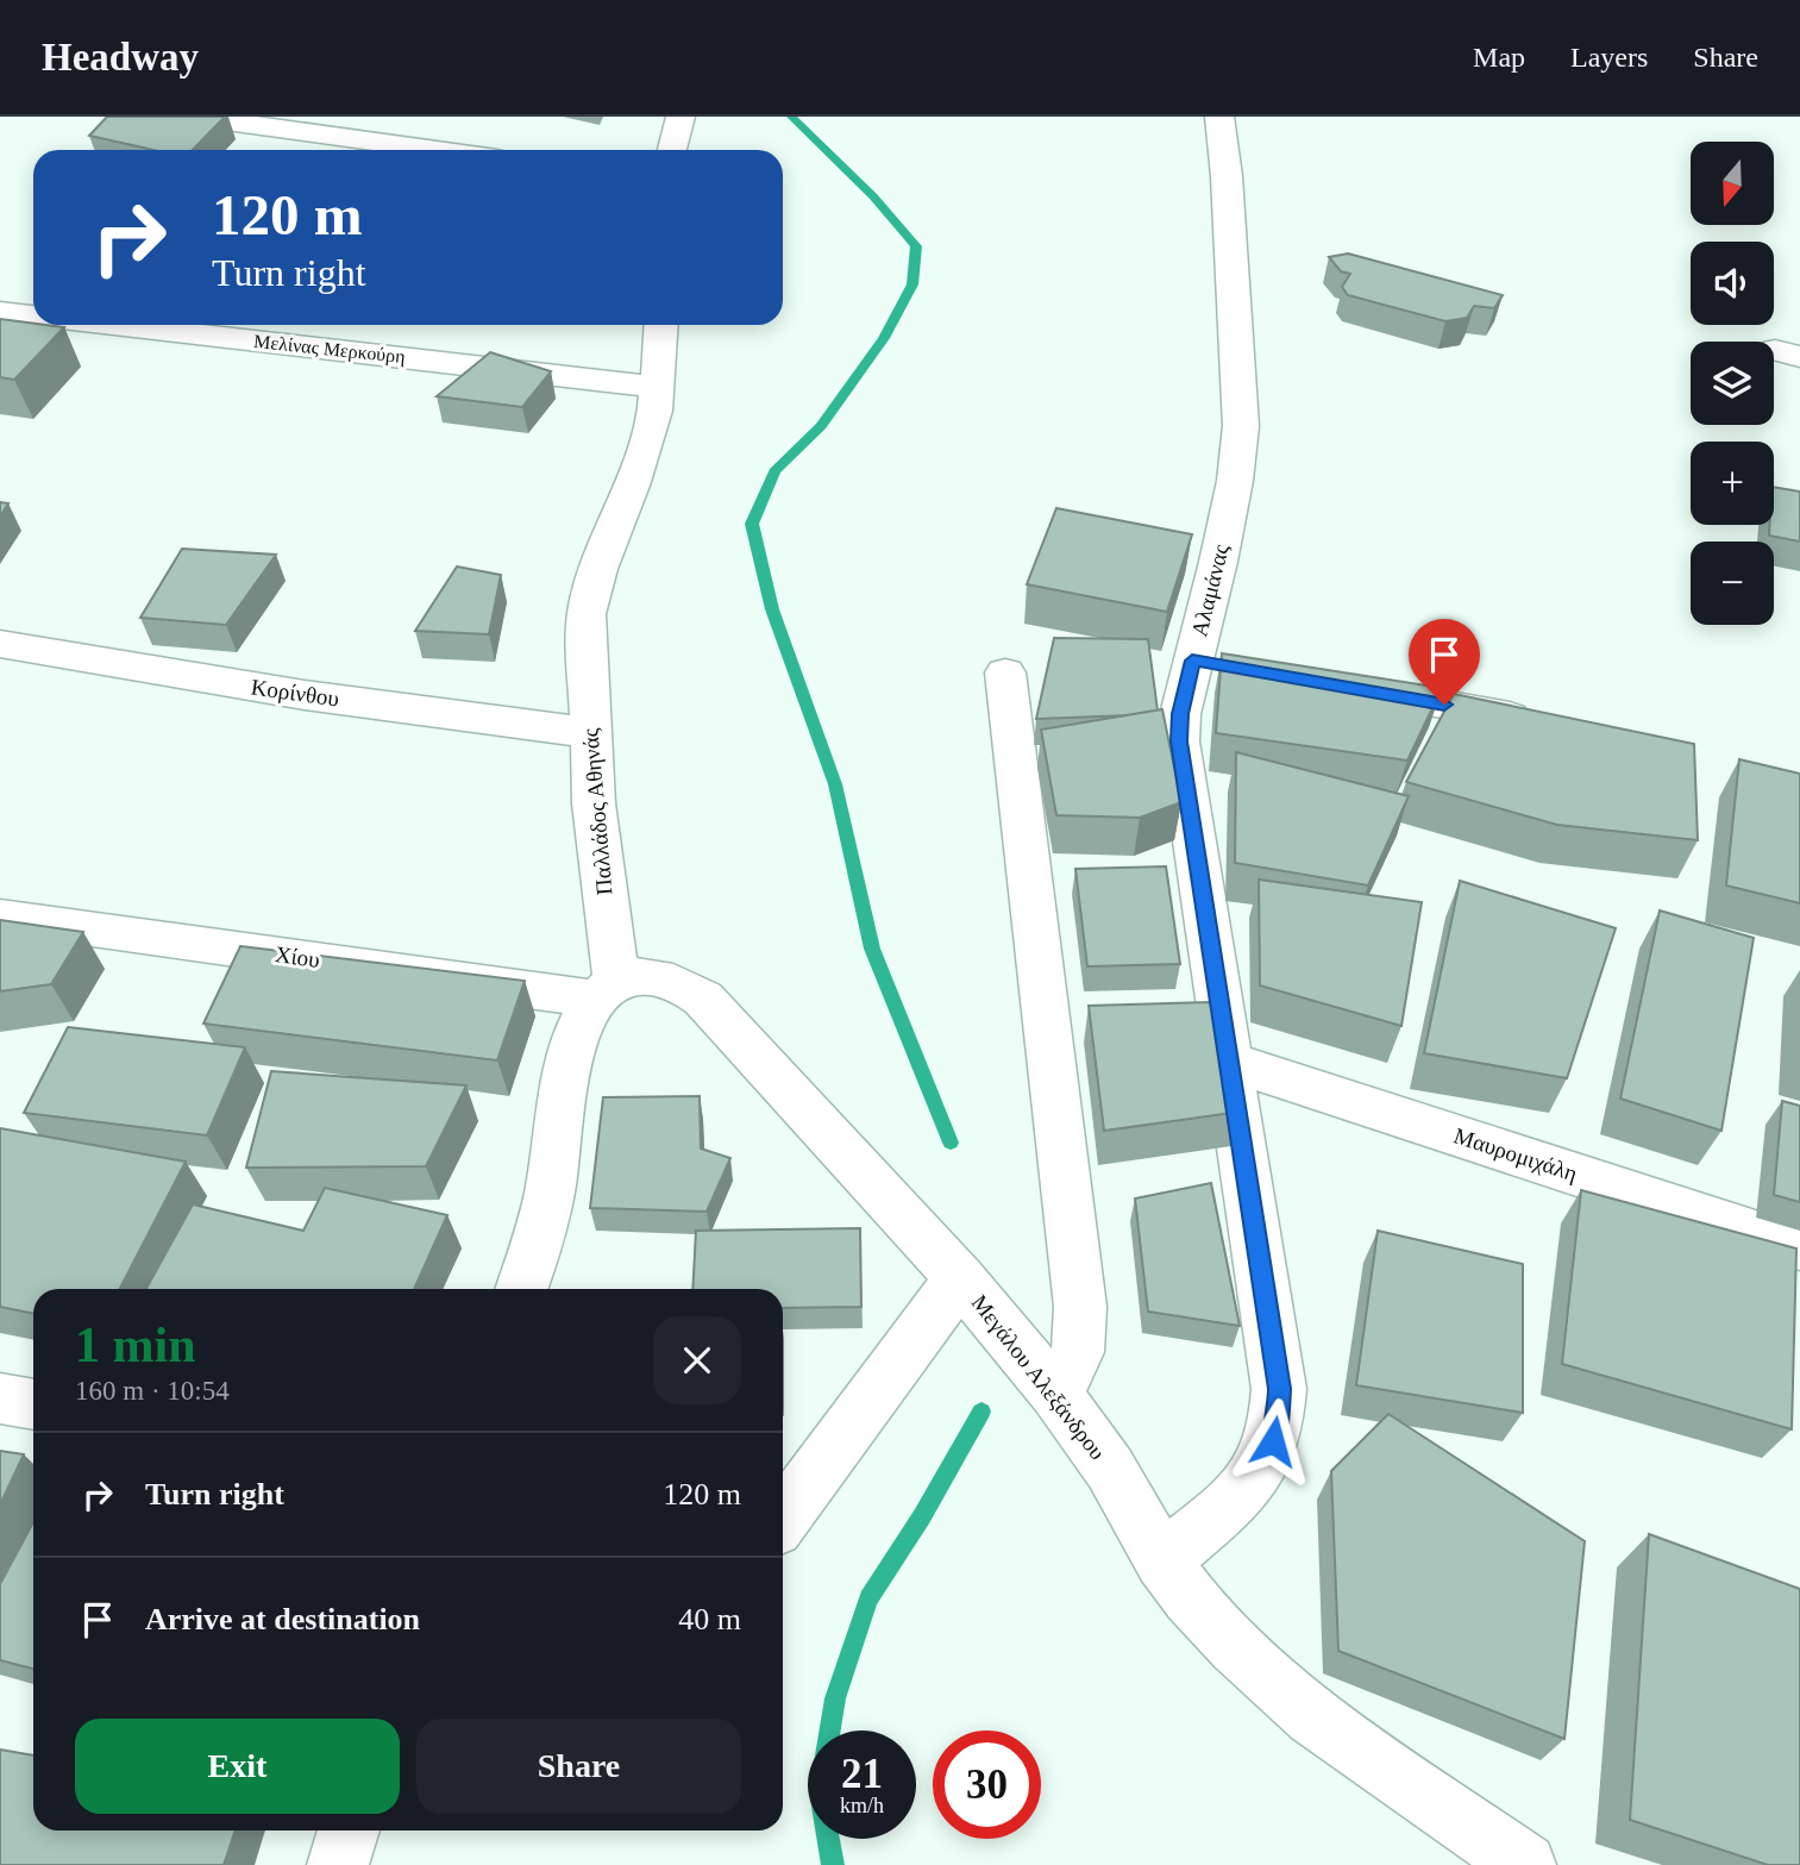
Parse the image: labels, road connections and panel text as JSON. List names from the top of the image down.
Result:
{
  "streets": {
    "street": [
      "Μελίνας Μερκούρη",
      "Αλαμάνας",
      "Κορίνθου",
      "Παλλάδος Αθηνάς",
      "Χίου",
      "Μαυρομιχάλη",
      "Μεγάλου Αλεξάνδρου"
    ]
  },
  "crossings": [
    ["Μελίνας Μερκούρη", "Παλλάδος Αθηνάς"],
    ["Αλαμάνας", "Μαυρομιχάλη"],
    ["Αλαμάνας", "Μεγάλου Αλεξάνδρου"],
    ["Κορίνθου", "Παλλάδος Αθηνάς"],
    ["Παλλάδος Αθηνάς", "Χίου"],
    ["Παλλάδος Αθηνάς", "Μεγάλου Αλεξάνδρου"],
    ["Χίου", "Μεγάλου Αλεξάνδρου"]
  ],
  "north": "bottom",
  "page": {
    "header": "Headway",
    "nav": ["Map", "Layers", "Share"],
    "map_buttons": ["+", "−"],
    "turn": ["120 m", "Turn right"],
    "heading": ["1 min", "160 m · 10:54"],
    "list": [
      {
        "name": "Turn right",
        "value": "120 m"
      },
      {
        "name": "Arrive at destination",
        "value": "40 m"
      }
    ],
    "buttons": ["Exit", "Share"],
    "speed": "21 km/h",
    "limit": "30"
  }
}
